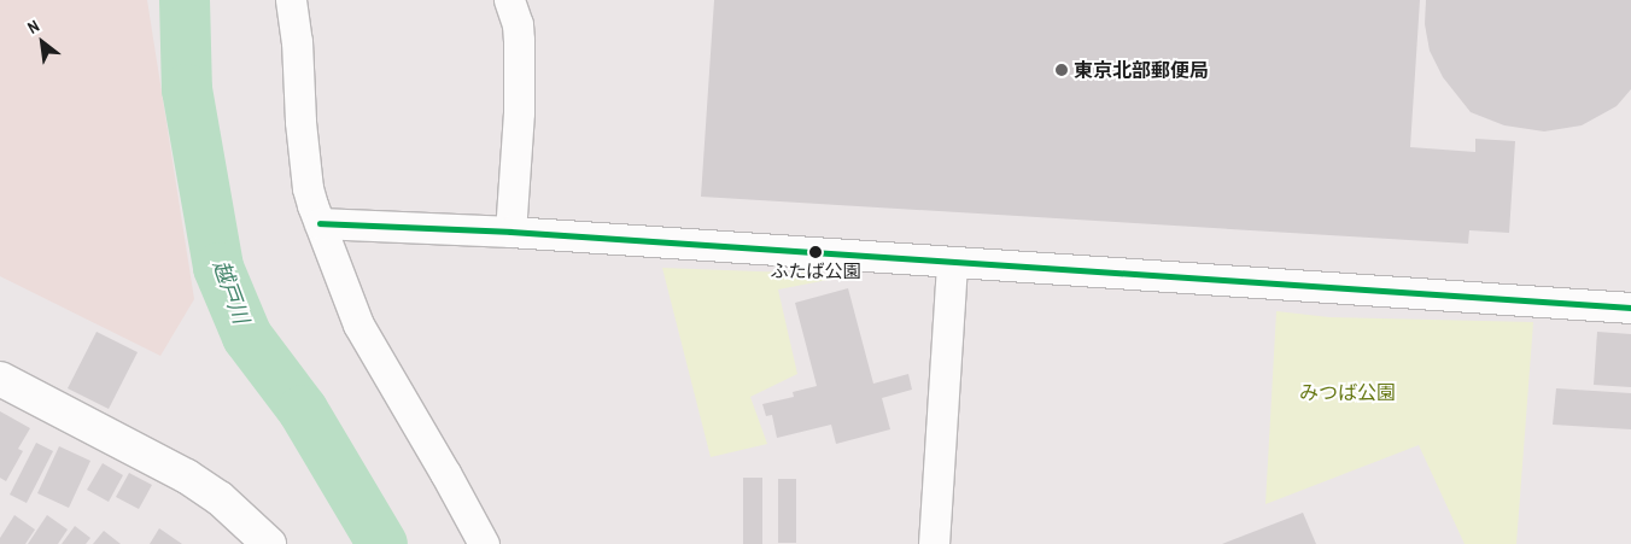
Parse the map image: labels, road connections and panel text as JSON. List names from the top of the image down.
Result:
{
  "water": ["越戸川"],
  "parks": ["みつば公園"],
  "places": ["東京北部郵便局", "ふたば公園"],
  "north": "top left"
}
